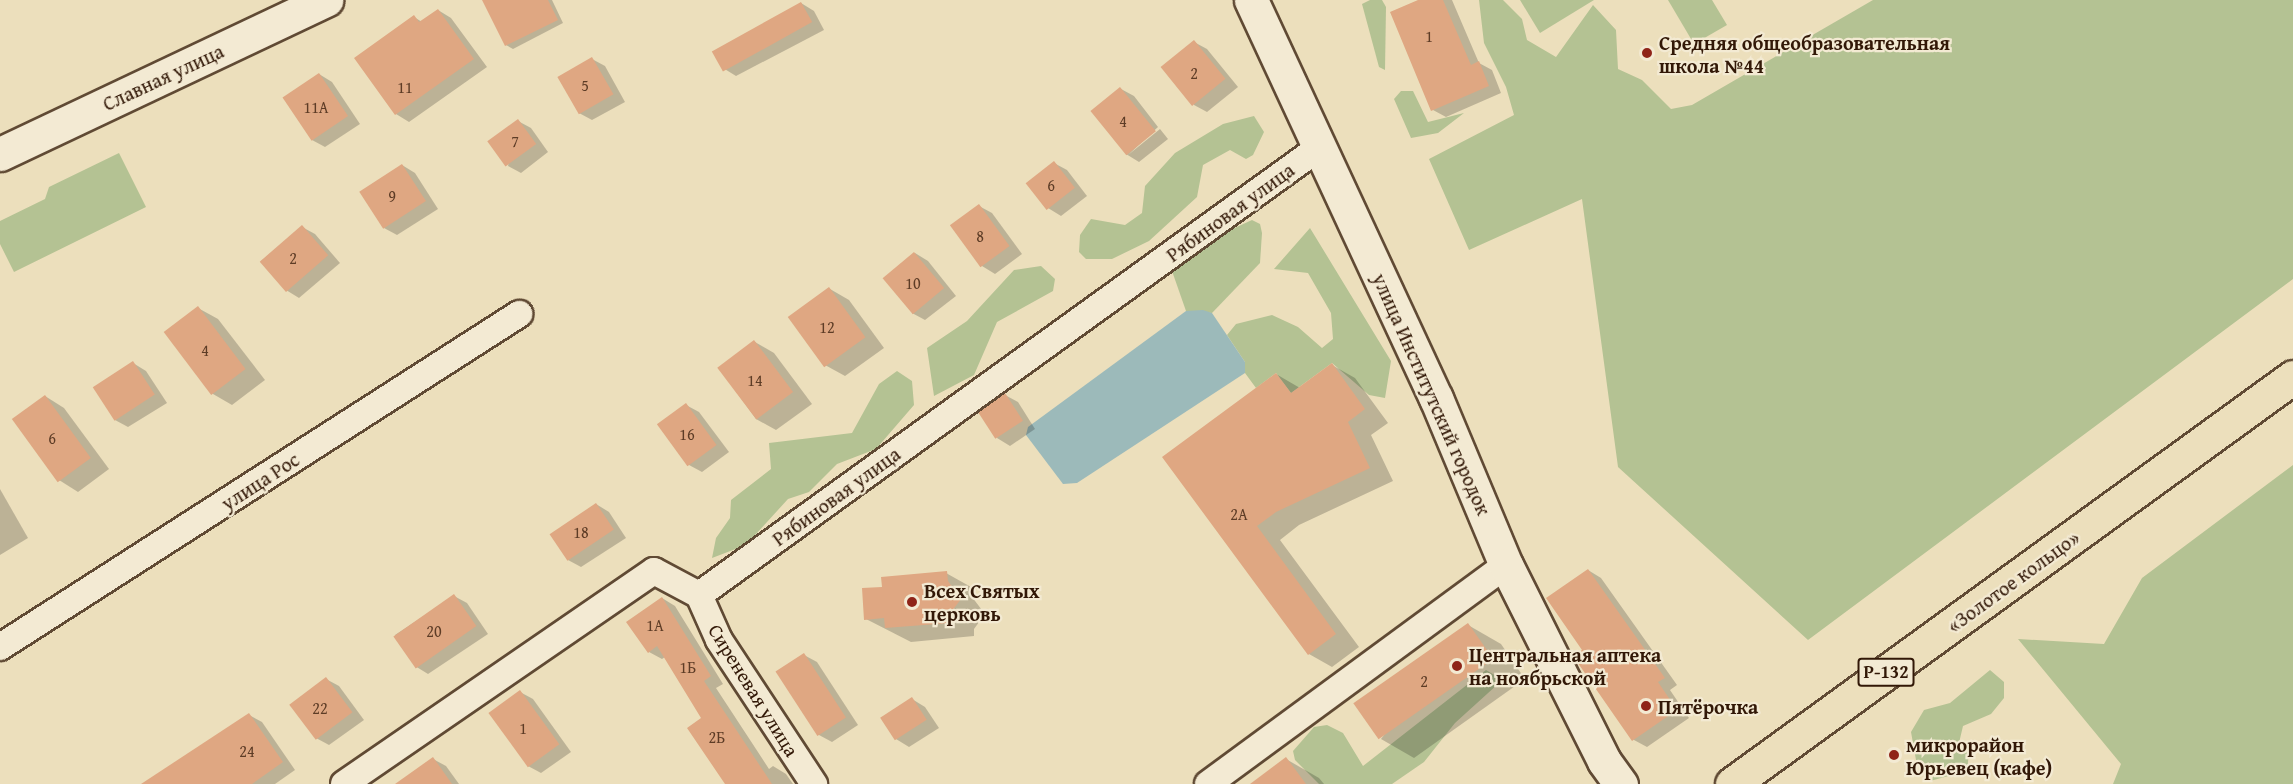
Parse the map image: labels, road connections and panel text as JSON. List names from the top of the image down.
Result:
{
  "streets": {
    "highway": ["«Золотое кольцо»", "Р-132"],
    "street": [
      "Славная улица",
      "Рябиновая улица",
      "улица Институтский городок",
      "улица Рос",
      "Сиреневая улица"
    ]
  },
  "crossings": [
    ["Рябиновая улица", "улица Институтский городок"],
    ["Рябиновая улица", "Сиреневая улица"]
  ],
  "places": [
    "Средняя общеобразовательная школа №44",
    "Всех Святых церковь",
    "Центральная аптека на ноябрьской",
    "Пятёрочка",
    "микрорайон Юрьевец (кафе)"
  ],
  "house_numbers": [
    "1",
    "2",
    "5",
    "11",
    "11А",
    "4",
    "7",
    "6",
    "9",
    "8",
    "2",
    "10",
    "12",
    "4",
    "14",
    "16",
    "6",
    "2А",
    "18",
    "1А",
    "20",
    "1Б",
    "2",
    "22",
    "1",
    "2Б",
    "24"
  ]
}
